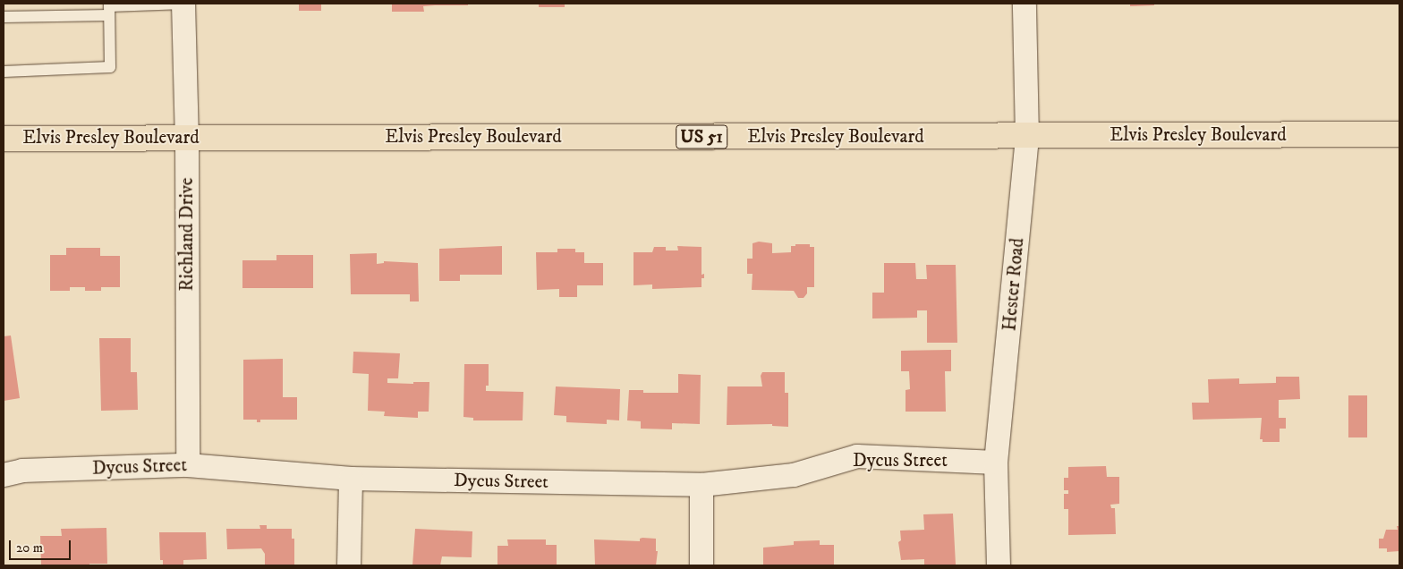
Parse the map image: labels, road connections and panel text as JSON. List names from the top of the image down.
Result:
{
  "streets": {
    "main road": ["Elvis Presley Boulevard", "US 51"],
    "street": ["Richland Drive", "Hester Road", "Dycus Street"]
  },
  "crossings": [
    ["Elvis Presley Boulevard", "Richland Drive"],
    ["Elvis Presley Boulevard", "Hester Road"],
    ["Richland Drive", "Dycus Street"],
    ["Hester Road", "Dycus Street"]
  ],
  "scale_bar": "20 m"
}
